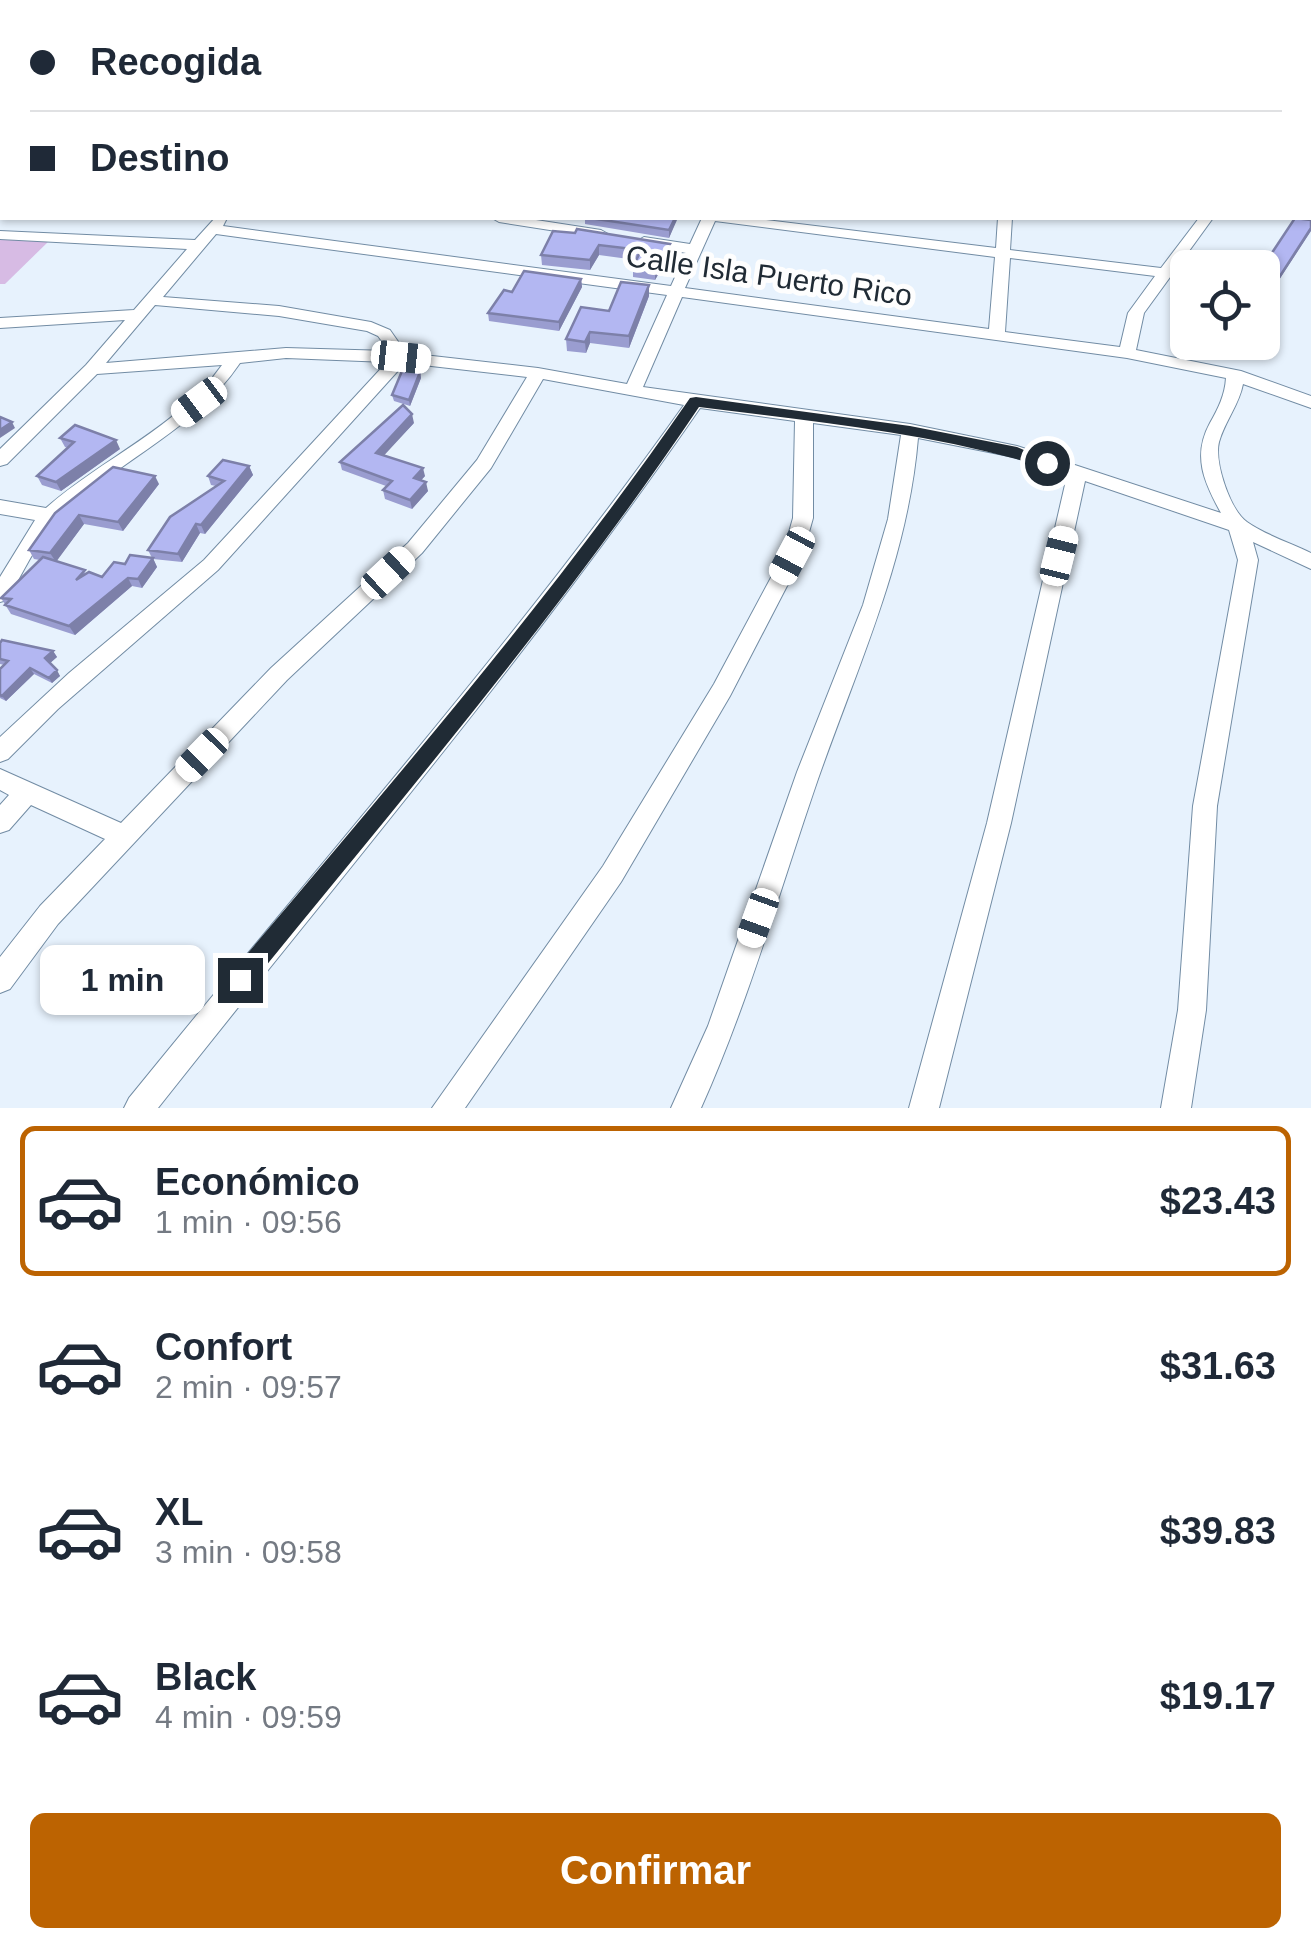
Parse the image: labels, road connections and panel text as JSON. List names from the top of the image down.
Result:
{
  "streets": {
    "street": ["Calle Isla Puerto Rico"]
  },
  "page": {
    "banner": ["Recogida", "Destino"],
    "bubble": "1 min",
    "list": [
      {
        "name": "Económico",
        "note": "1 min · 09:56",
        "value": "$23.43"
      },
      {
        "name": "Confort",
        "note": "2 min · 09:57",
        "value": "$31.63"
      },
      {
        "name": "XL",
        "note": "3 min · 09:58",
        "value": "$39.83"
      },
      {
        "name": "Black",
        "note": "4 min · 09:59",
        "value": "$19.17"
      }
    ],
    "buttons": "Confirmar"
  }
}
